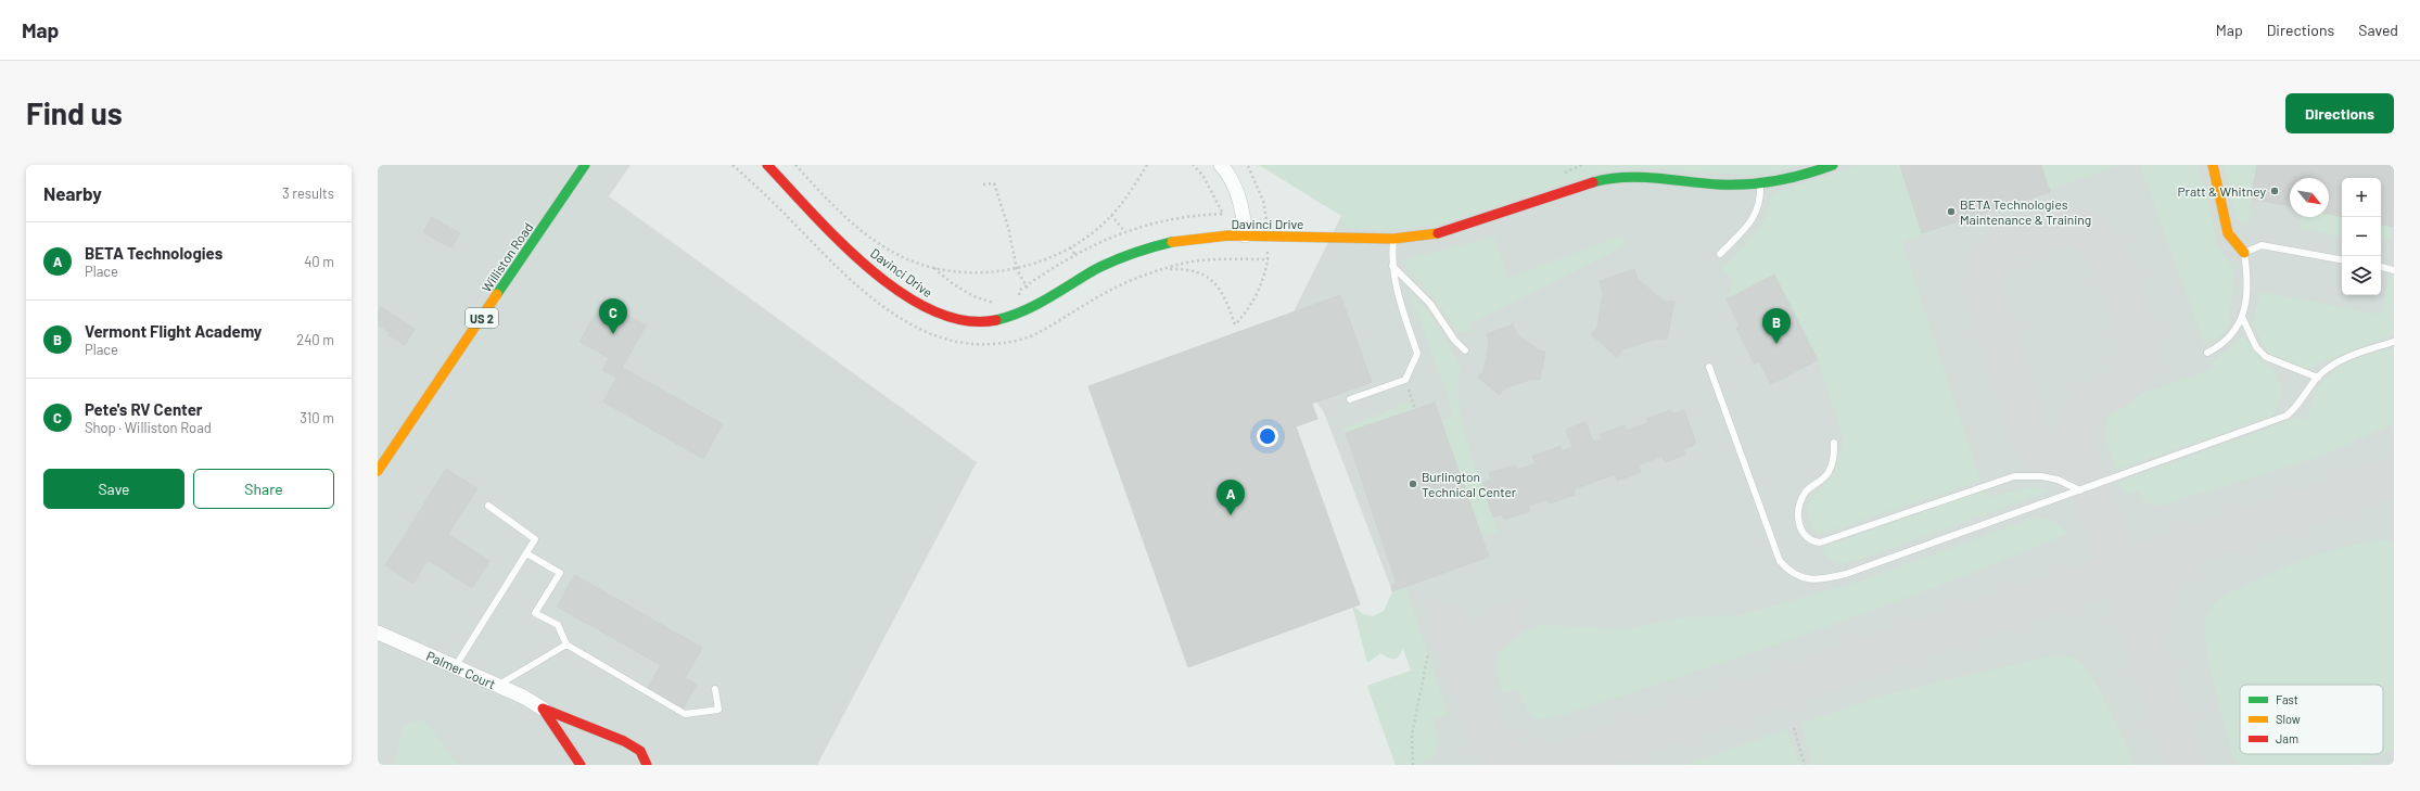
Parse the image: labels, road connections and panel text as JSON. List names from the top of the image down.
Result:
{
  "streets": {
    "street": [
      "Davinci Drive",
      "Williston Road",
      "US 2",
      "Palmer Court"
    ]
  },
  "places": ["Pratt & Whitney", "BETA Technologies Maintenance & Training", "Burlington Technical Center"],
  "legend": ["Fast", "Slow", "Jam"],
  "north": "bottom right",
  "page": {
    "header": "Map",
    "nav": ["Map", "Directions", "Saved"],
    "buttons": [
      "Directions",
      ["Save", "Share"]
    ],
    "title": "Find us",
    "heading": ["Nearby", "3 results"],
    "map_buttons": ["+", "−"],
    "list": [
      {
        "mark": "A",
        "name": "BETA Technologies",
        "note": "Place",
        "value": "40 m"
      },
      {
        "mark": "B",
        "name": "Vermont Flight Academy",
        "note": "Place",
        "value": "240 m"
      },
      {
        "mark": "C",
        "name": "Pete's RV Center",
        "note": "Shop · Williston Road",
        "value": "310 m"
      }
    ],
    "pins": ["C", "B", "A"]
  }
}
